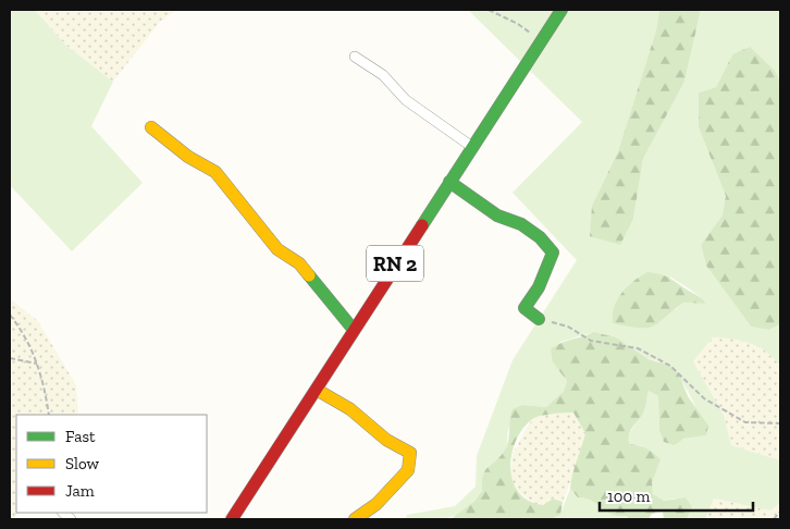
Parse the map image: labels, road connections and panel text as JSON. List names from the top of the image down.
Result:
{
  "streets": {
    "street": ["RN 2"]
  },
  "legend": ["Fast", "Slow", "Jam"],
  "scale_bar": "100 m"
}
